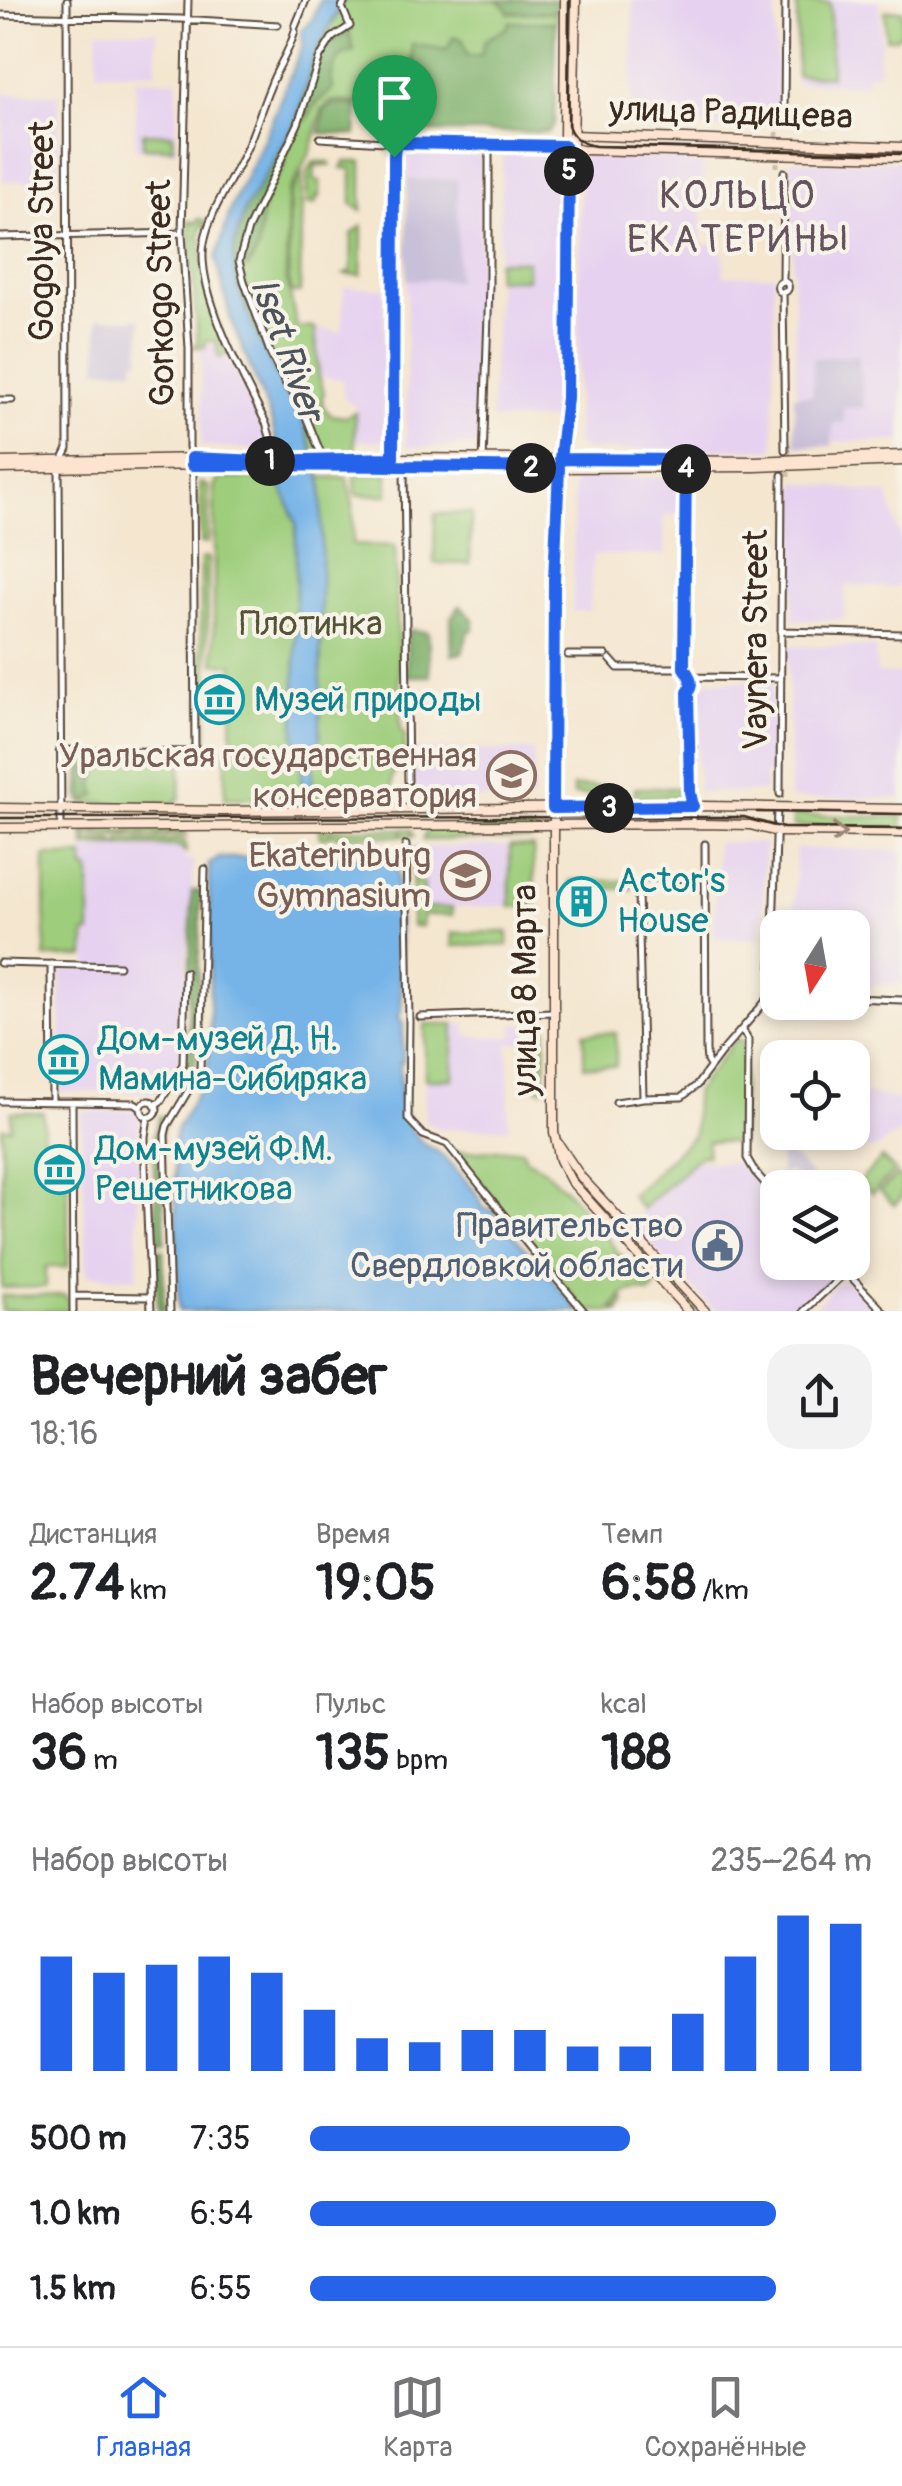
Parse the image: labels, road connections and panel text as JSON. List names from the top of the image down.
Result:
{
  "streets": {
    "main road": ["улица Радищева", "улица 8 Марта"],
    "street": ["Gogolya Street", "Gorkogo Street", "Vaynera Street"]
  },
  "crossings": [
    ["Gogolya Street", "Gorkogo Street"]
  ],
  "districts": ["КОЛЬЦО ЕКАТЕРИНЫ"],
  "water": ["Iset River"],
  "parks": ["Плотинка"],
  "places": {
    "museum": ["Музей природы", "Дом-музей Д. Н. Мамина-Сибиряка", "Дом-музей Ф.М. Решетникова"],
    "school or university": ["Уральская государственная консерватория", "Ekaterinburg Gymnasium"],
    "building": ["Actor's House"],
    "public building": ["Правительство Свердловкой области"]
  },
  "north": "bottom",
  "page": {
    "pins": [
      "5",
      "1",
      "2",
      "4",
      "3"
    ],
    "heading": ["Вечерний забег", "18:16"],
    "stats": [
      ["Дистанция", "2.74 km"],
      ["Время", "19:05"],
      ["Темп", "6:58 /km"],
      ["Набор высоты", "36 m"],
      ["Пульс", "135 bpm"],
      ["kcal", "188"]
    ],
    "chart": ["Набор высоты", "235–264 m"],
    "list": [
      {
        "name": "500 m",
        "note": "7:35"
      },
      {
        "name": "1.0 km",
        "note": "6:54"
      },
      {
        "name": "1.5 km",
        "note": "6:55"
      }
    ],
    "tabs": ["Главная", "Карта", "Сохранённые"]
  }
}
